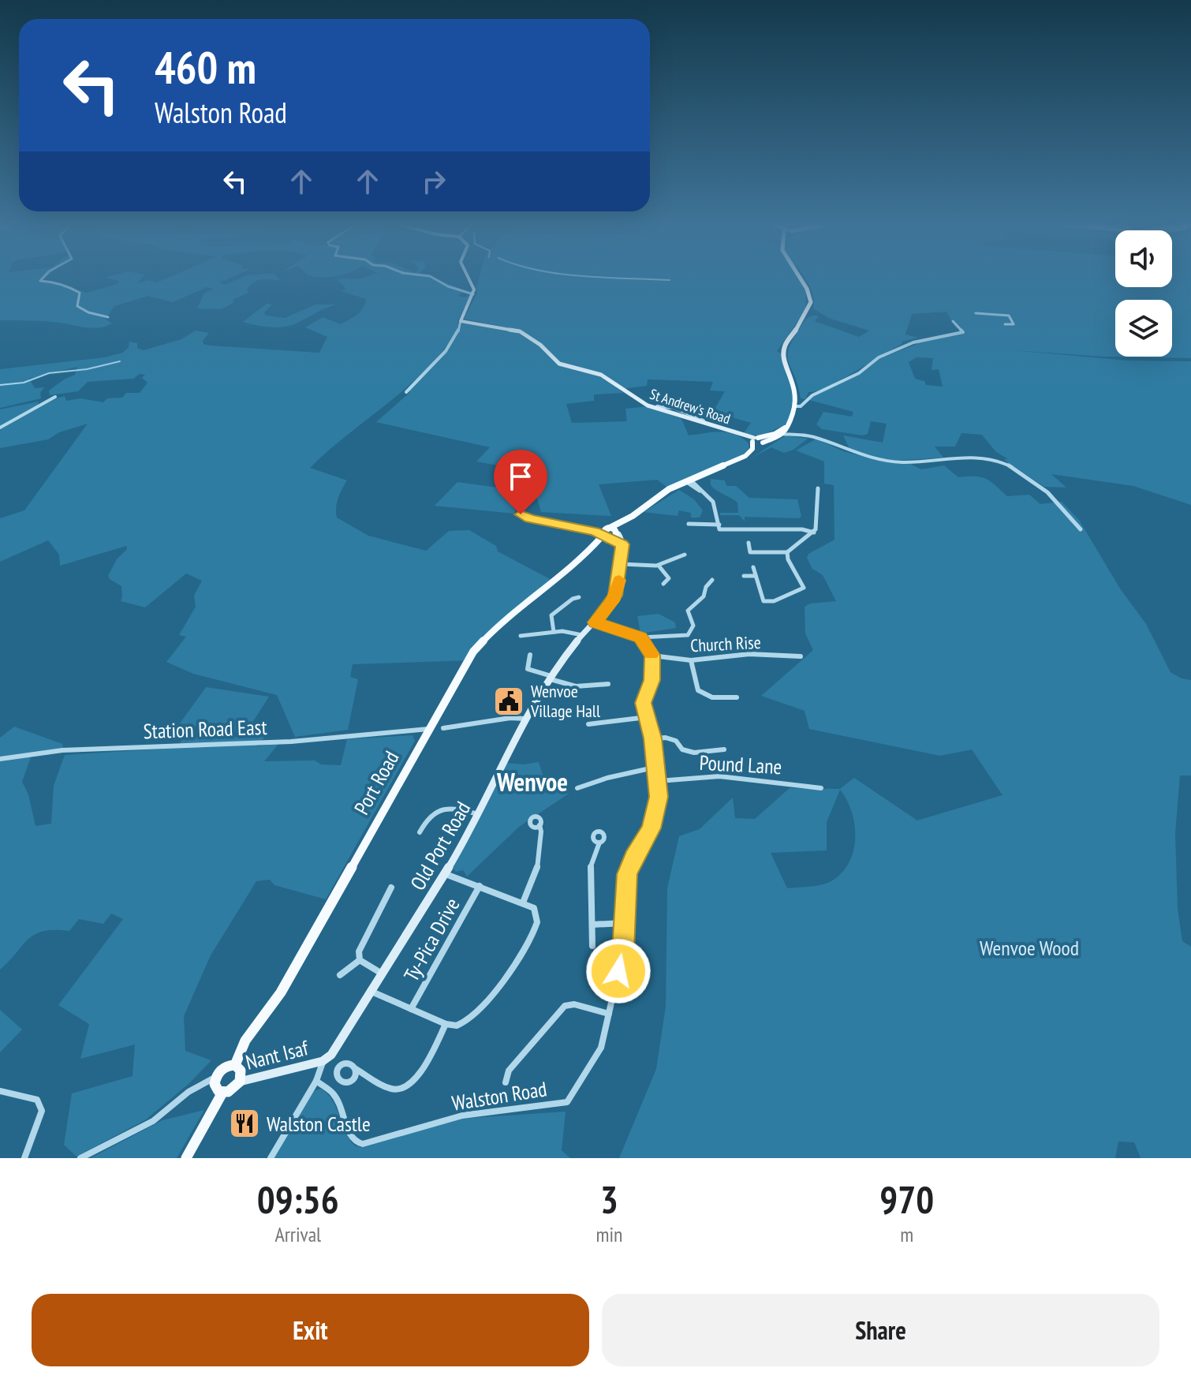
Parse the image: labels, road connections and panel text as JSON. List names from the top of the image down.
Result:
{
  "streets": {
    "main road": ["Port Road"],
    "street": [
      "St Andrew's Road",
      "Church Rise",
      "Station Road East",
      "Pound Lane",
      "Old Port Road",
      "Ty-Pica Drive",
      "Nant Isaf",
      "Walston Road"
    ]
  },
  "crossings": [
    ["St Andrew's Road", "Port Road"],
    ["Church Rise", "Walston Road"],
    ["Station Road East", "Port Road"],
    ["Pound Lane", "Walston Road"],
    ["Port Road", "Old Port Road"],
    ["Port Road", "Nant Isaf"],
    ["Old Port Road", "Nant Isaf"],
    ["Old Port Road", "Walston Road"]
  ],
  "districts": ["Wenvoe"],
  "parks": ["Wenvoe Wood"],
  "places": {
    "public building": ["Wenvoe Village Hall"],
    "restaurant": ["Walston Castle"]
  },
  "page": {
    "turn": ["460 m", "Walston Road"],
    "eta": [
      "09:56",
      "Arrival",
      "3",
      "min",
      "970",
      "m"
    ],
    "buttons": ["Exit", "Share"]
  }
}
